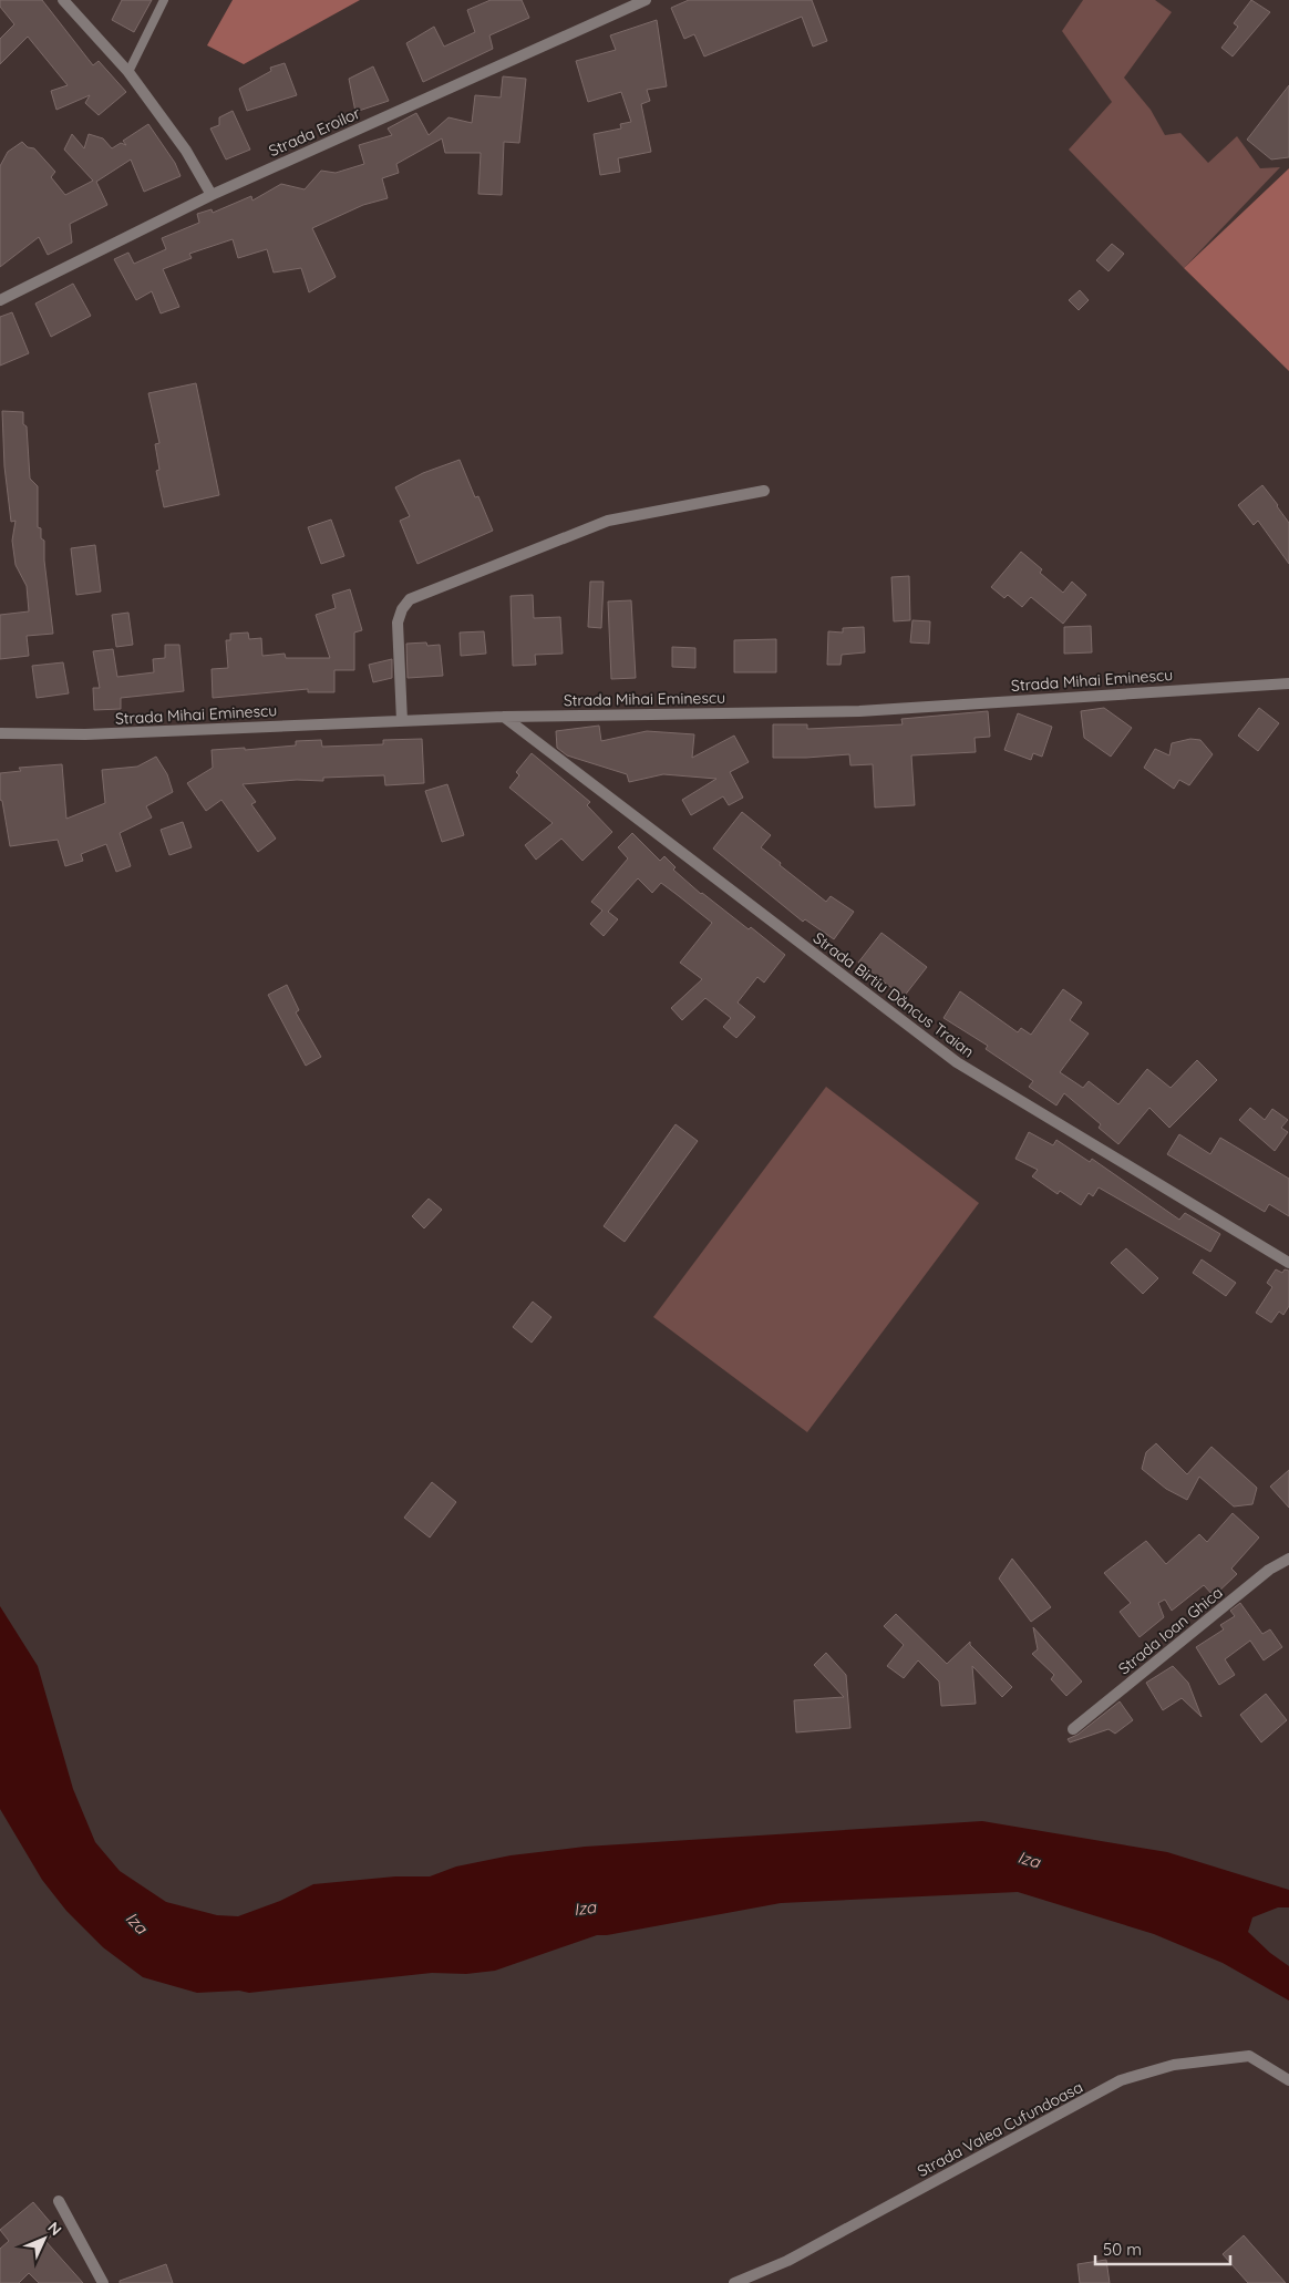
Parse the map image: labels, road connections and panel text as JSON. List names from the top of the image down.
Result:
{
  "streets": {
    "street": [
      "Strada Eroilor",
      "Strada Mihai Eminescu",
      "Strada Birtiu Dăncus Traian",
      "Strada Ioan Ghica",
      "Strada Valea Cufundoasa"
    ]
  },
  "crossings": [
    ["Strada Mihai Eminescu", "Strada Birtiu Dăncus Traian"]
  ],
  "water": ["Iza"],
  "scale_bar": "50 m",
  "north": "top right"
}
